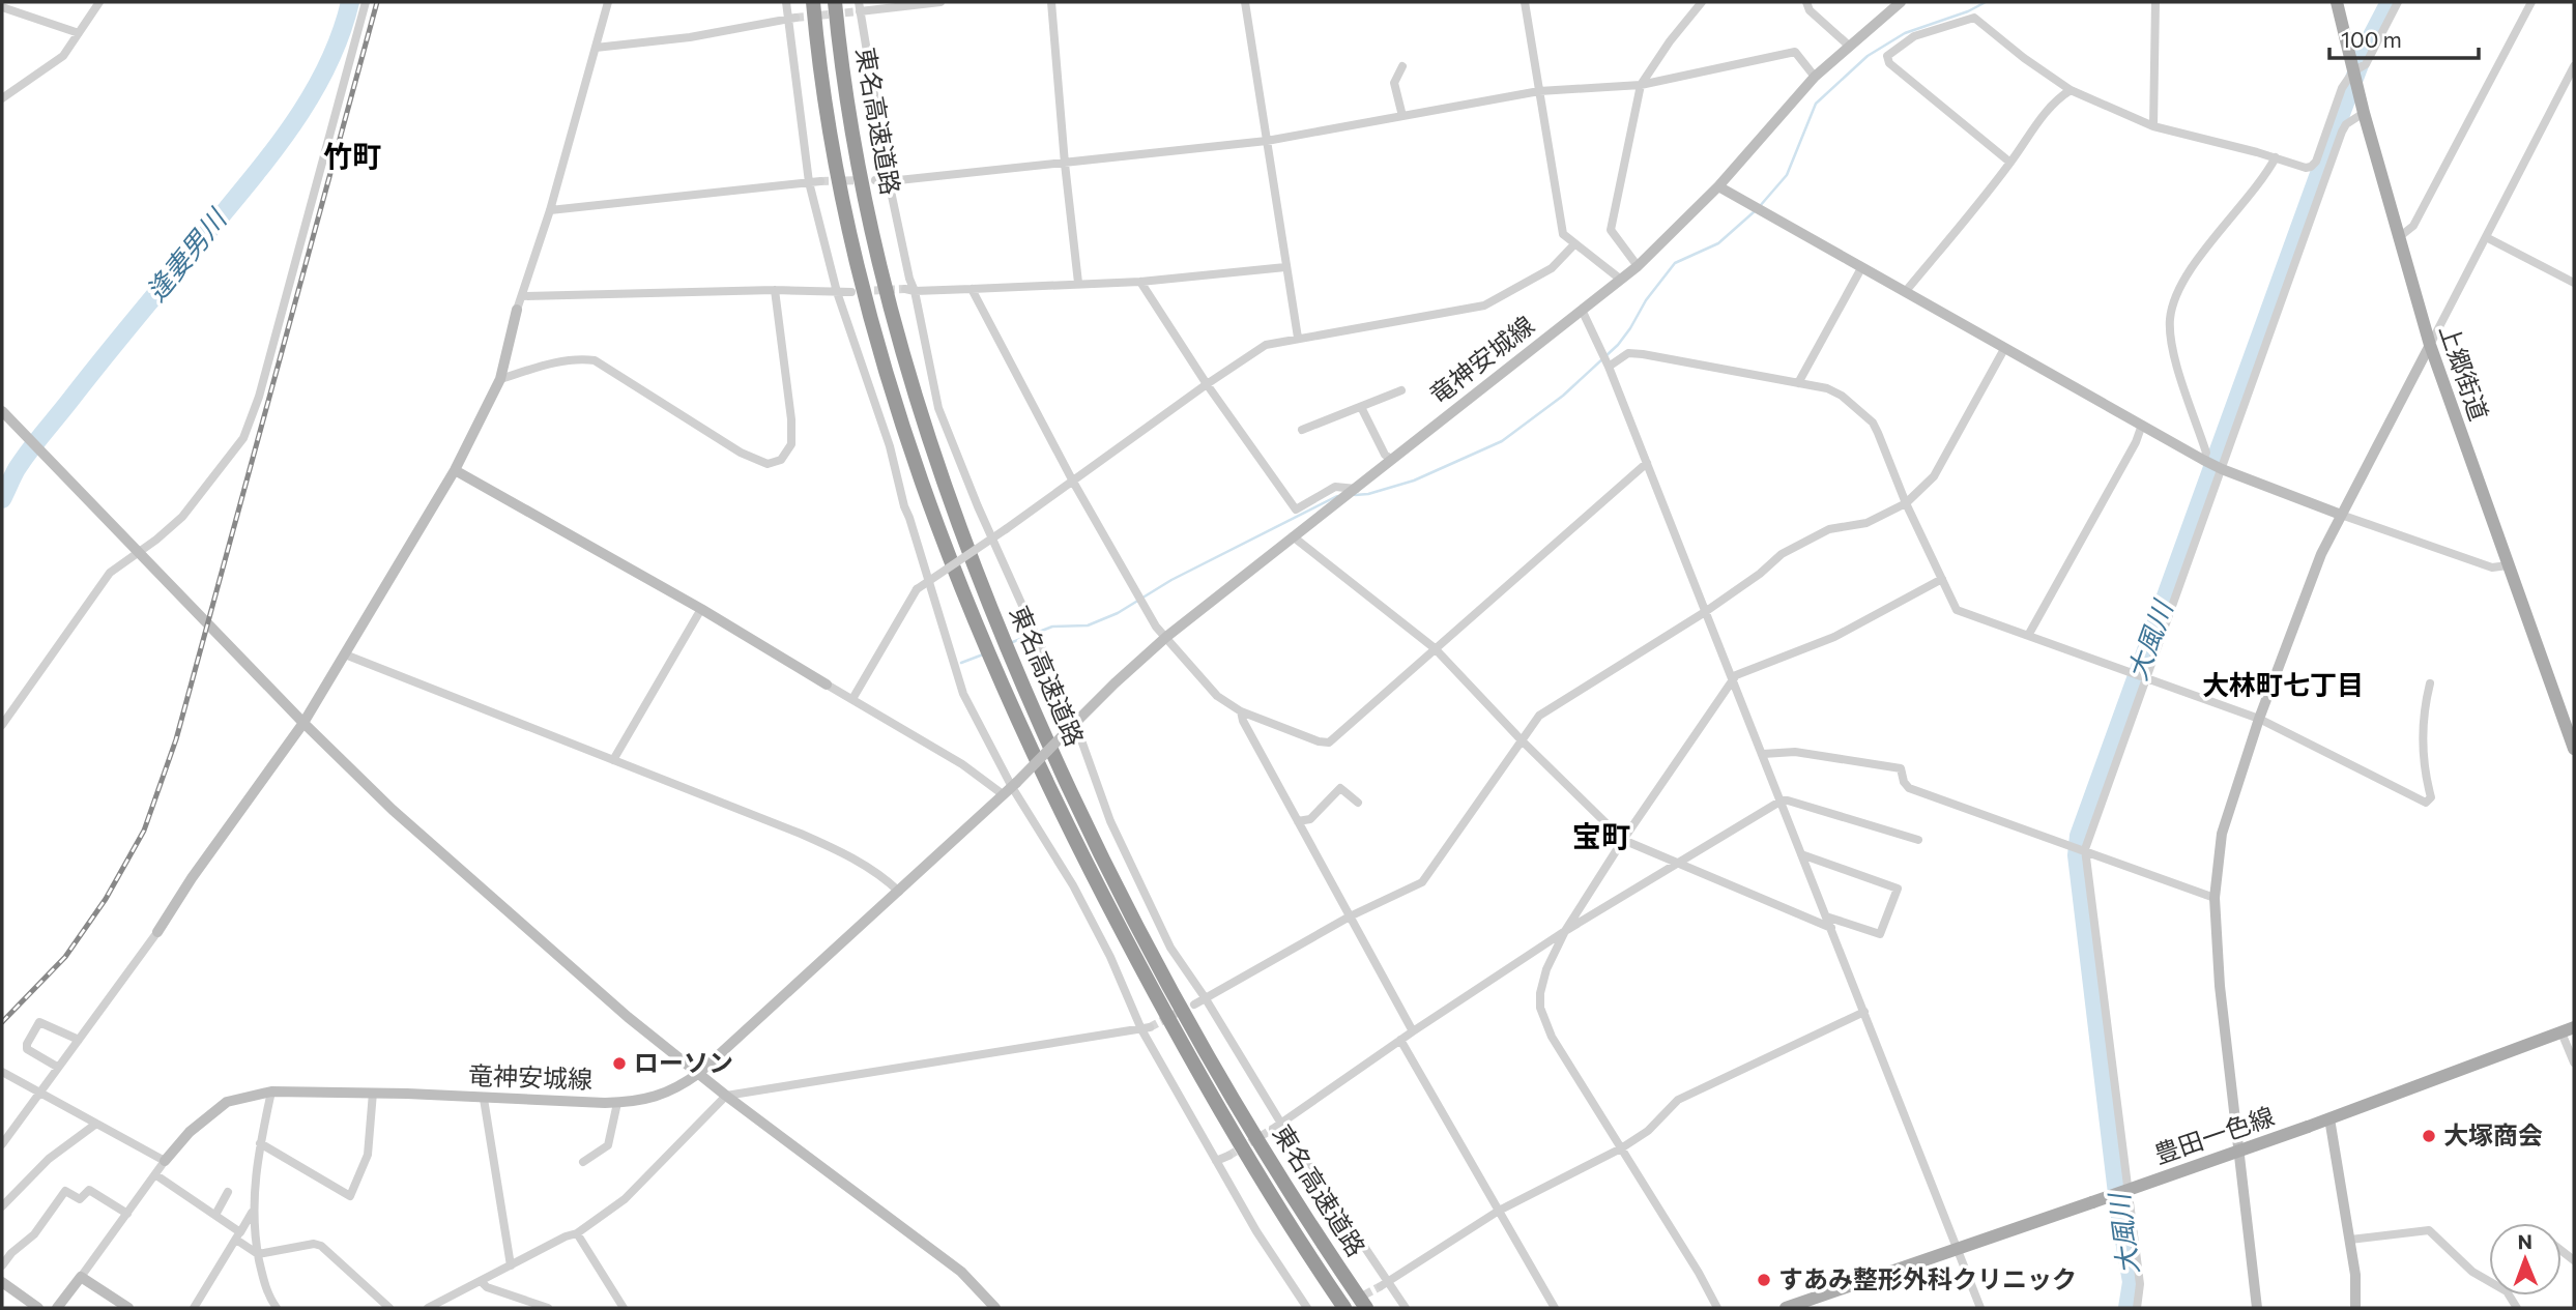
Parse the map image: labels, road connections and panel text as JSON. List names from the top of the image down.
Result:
{
  "streets": {
    "highway": ["東名高速道路"],
    "main road": ["上郷街道", "豊田一色線"],
    "street": ["竜神安城線"]
  },
  "districts": ["竹町", "大林町七丁目", "宝町"],
  "water": ["逢妻男川", "大風川"],
  "places": ["ローソン", "大塚商会", "すあみ整形外科クリニック"],
  "scale_bar": "100 m",
  "north": "top"
}
